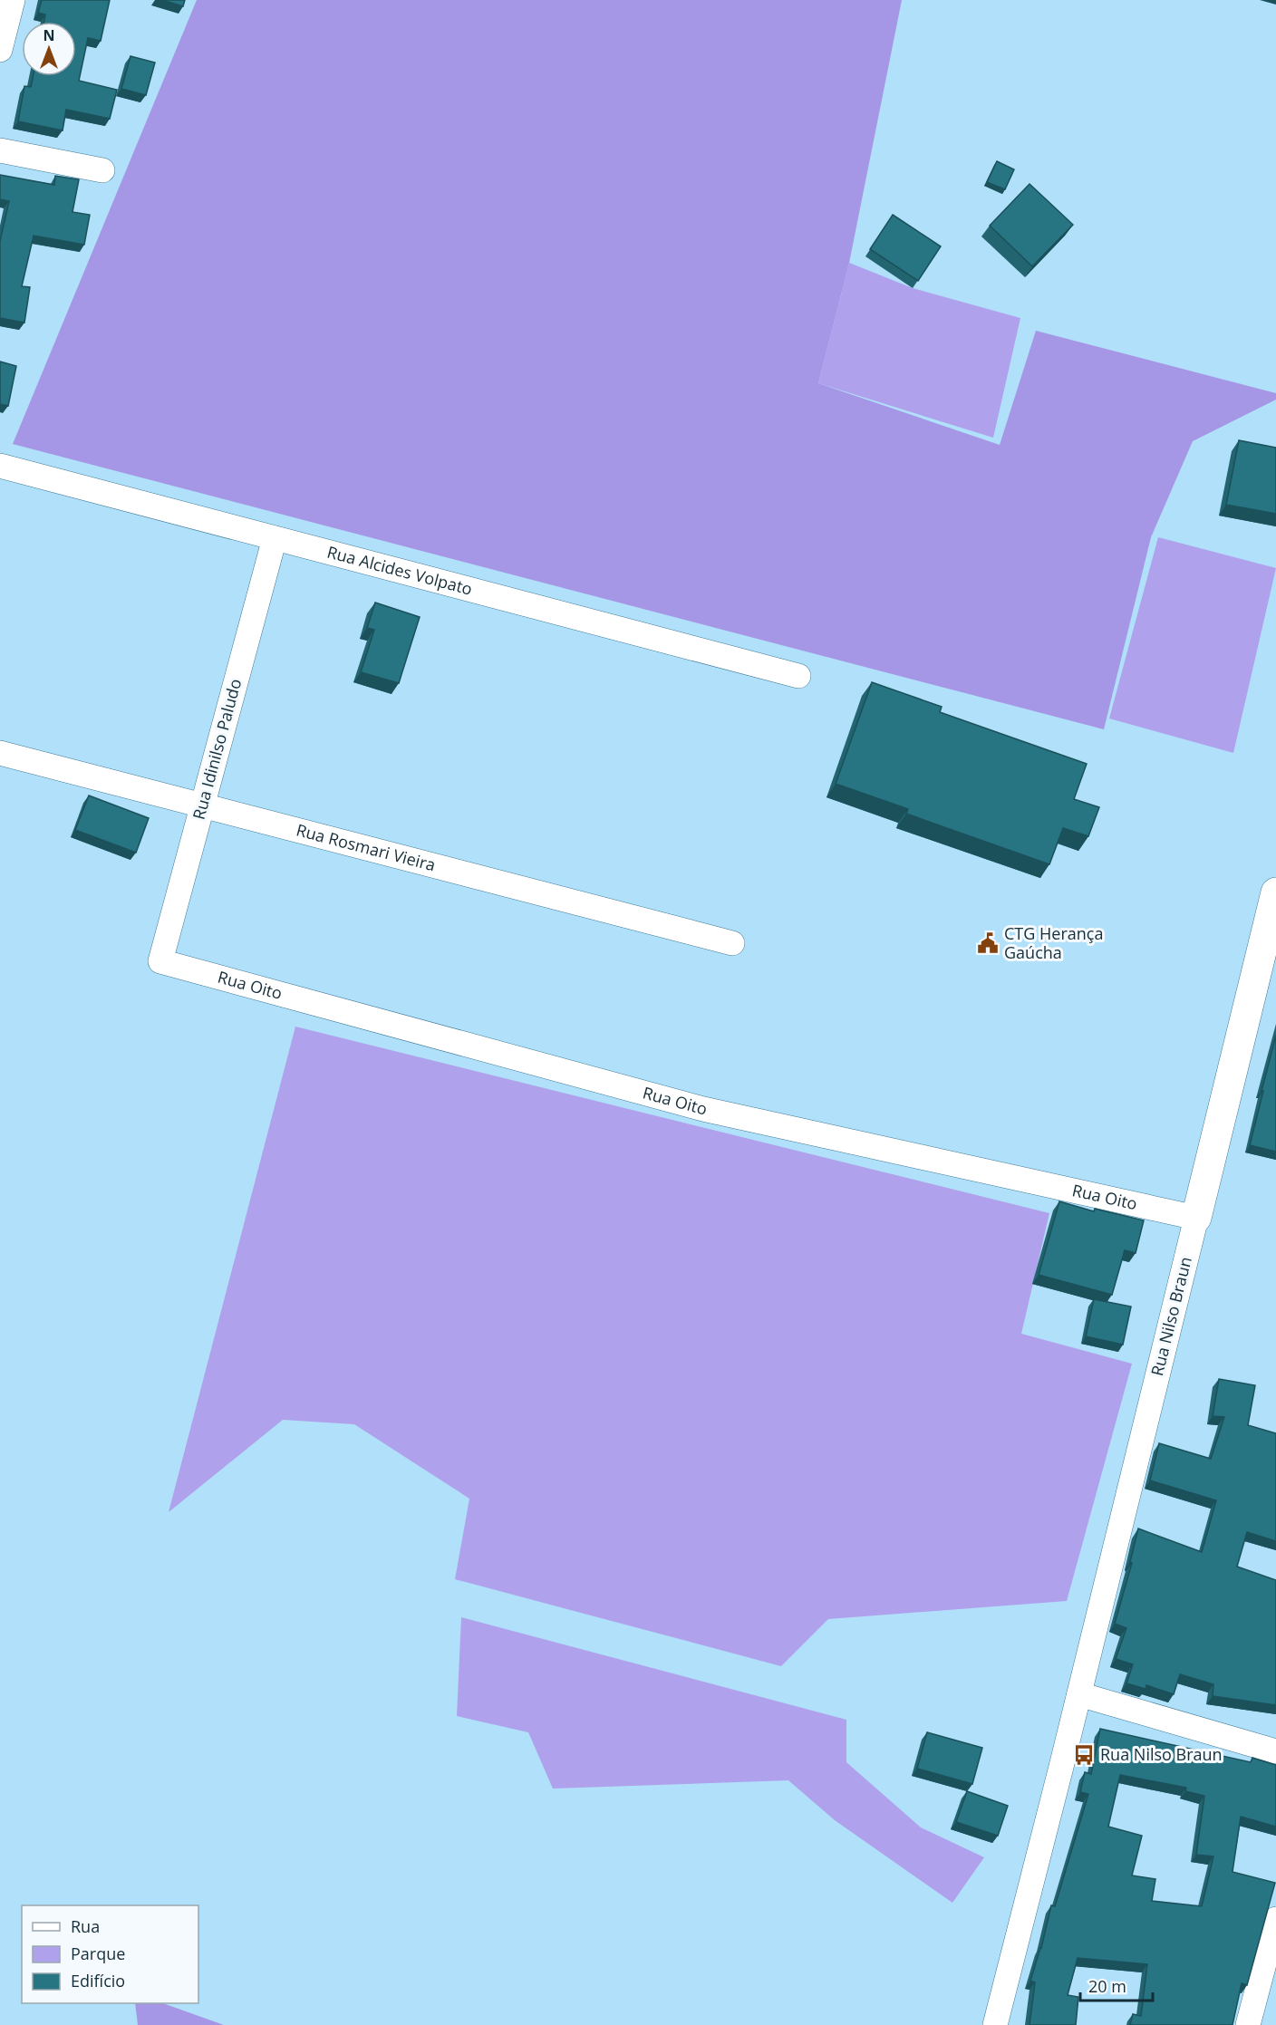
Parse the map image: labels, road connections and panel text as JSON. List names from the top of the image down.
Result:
{
  "streets": {
    "street": [
      "Rua Alcides Volpato",
      "Rua Idinilso Paludo",
      "Rua Rosmari Vieira",
      "Rua Oito",
      "Rua Nilso Braun"
    ]
  },
  "crossings": [
    ["Rua Alcides Volpato", "Rua Idinilso Paludo"],
    ["Rua Idinilso Paludo", "Rua Rosmari Vieira"],
    ["Rua Idinilso Paludo", "Rua Oito"],
    ["Rua Oito", "Rua Nilso Braun"]
  ],
  "places": {
    "public building": ["CTG Herança Gaúcha"],
    "bus stop": ["Rua Nilso Braun"]
  },
  "legend": ["Rua", "Parque", "Edifício"],
  "scale_bar": "20 m",
  "north": "top"
}
